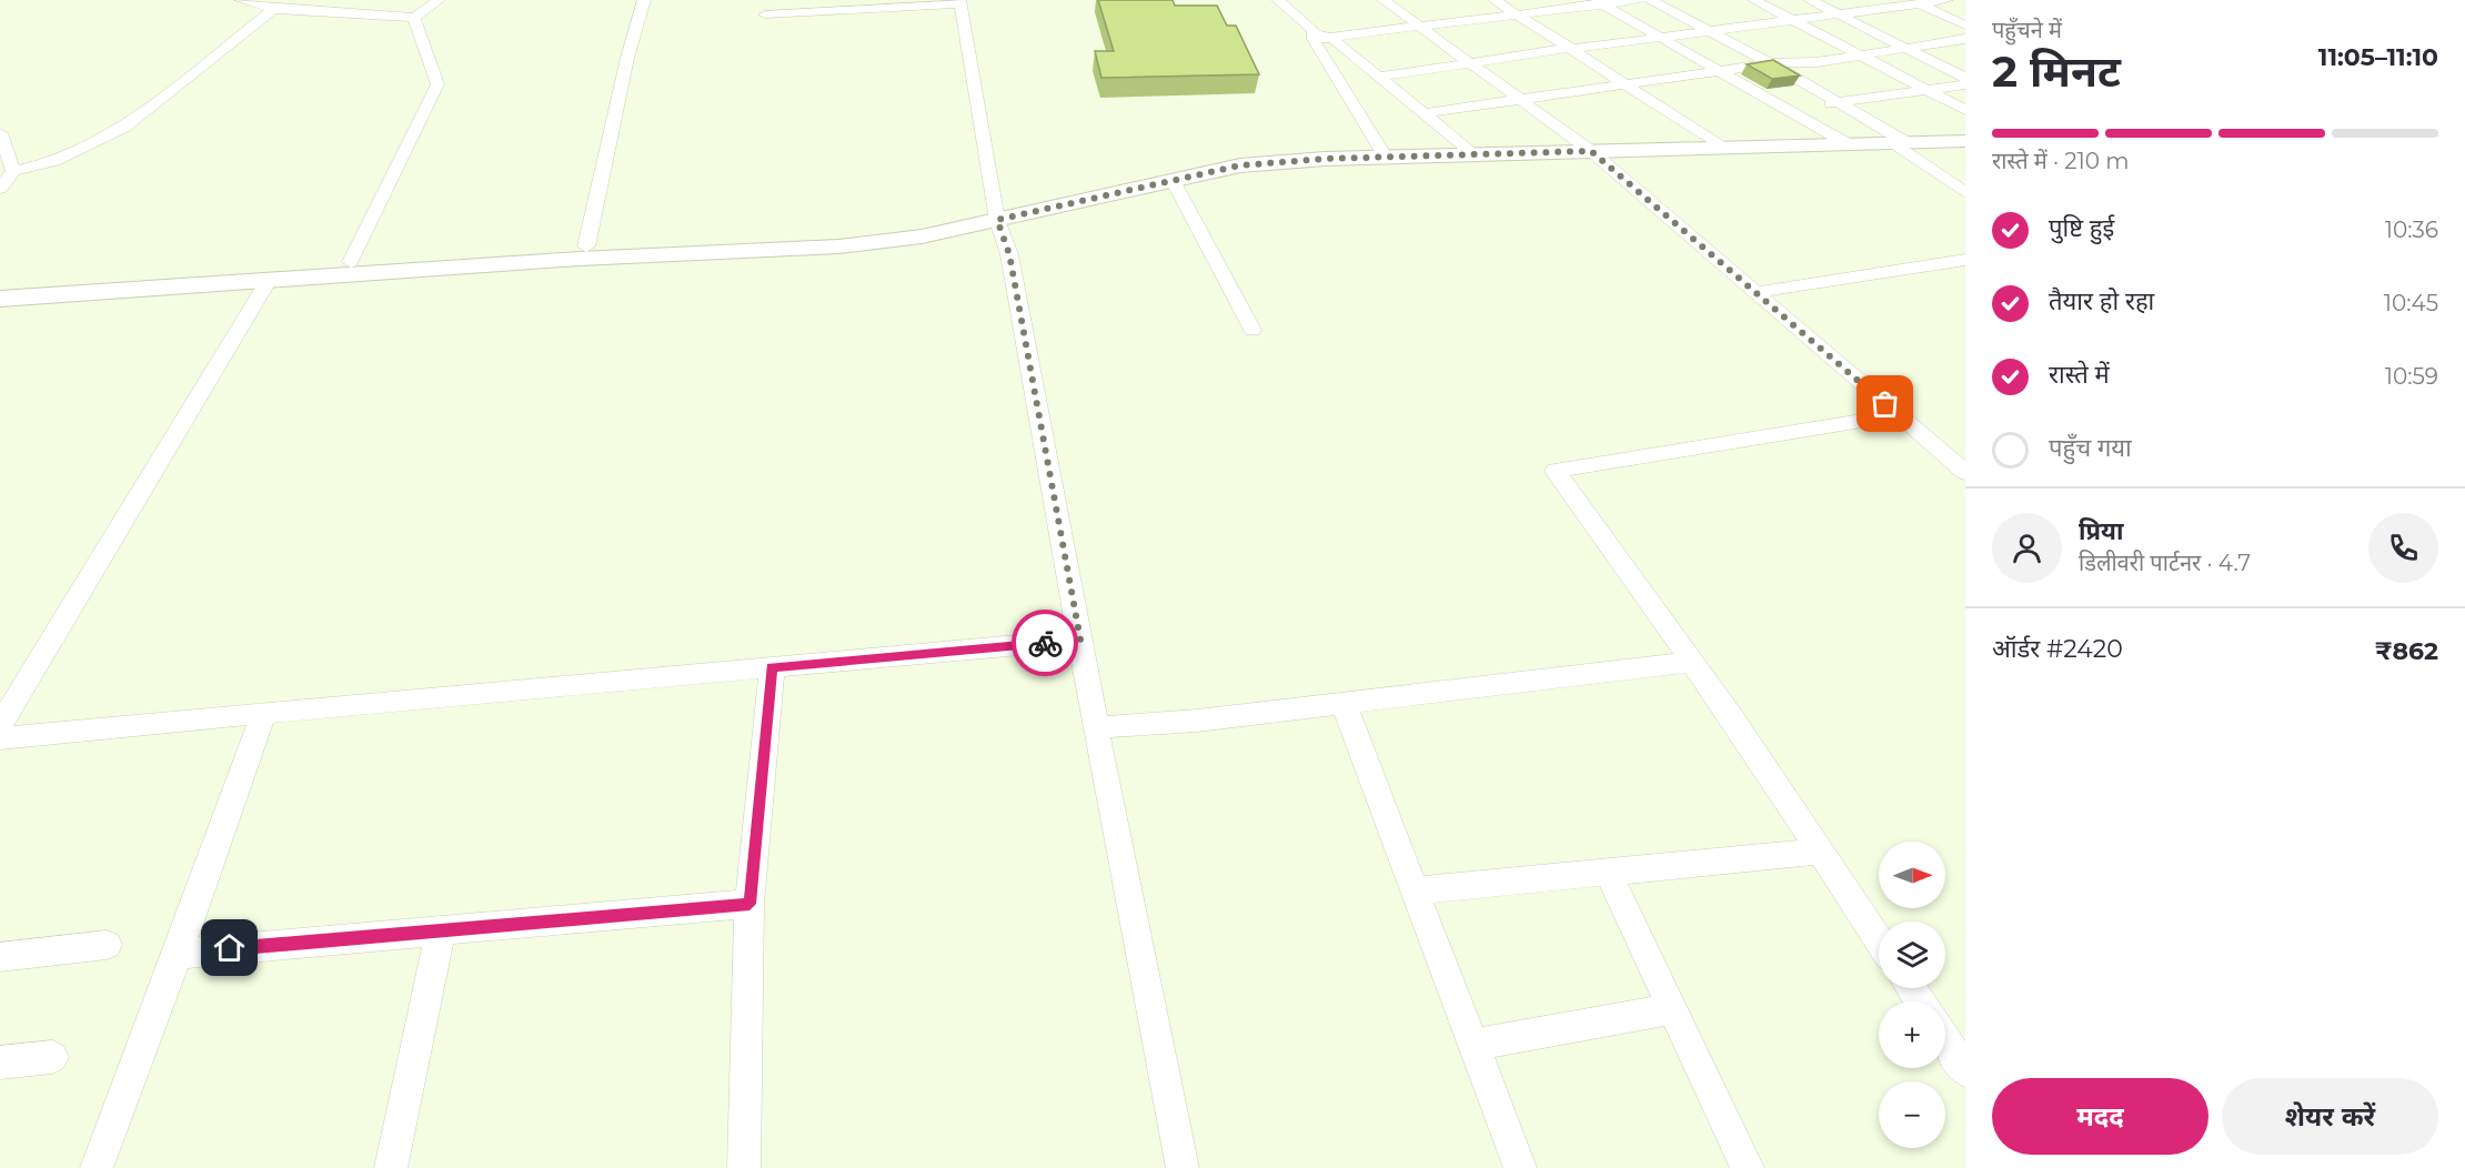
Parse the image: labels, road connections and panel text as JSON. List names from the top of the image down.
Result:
{
  "north": "right",
  "page": {
    "heading": ["2 मिनट", "पहुँचने में", "11:05–11:10"],
    "panel": [
      "प्रिया",
      "डिलीवरी पार्टनर · 4.7",
      "ऑर्डर #2420",
      "₹862"
    ],
    "bar": "रास्ते में · 210 m",
    "list": [
      ["पुष्टि हुई", "10:36"],
      ["तैयार हो रहा", "10:45"],
      ["रास्ते में", "10:59"],
      "पहुँच गया"
    ],
    "map_buttons": ["+", "−"],
    "buttons": ["मदद", "शेयर करें"]
  }
}
